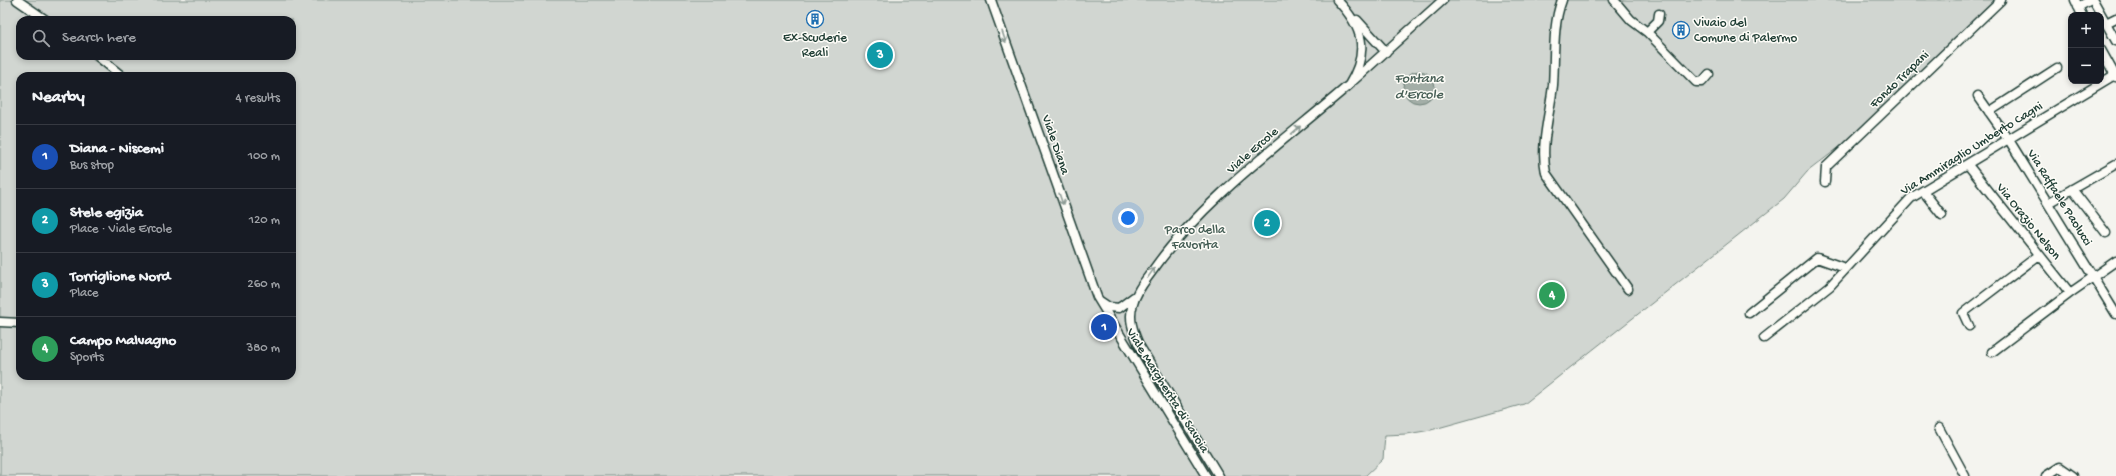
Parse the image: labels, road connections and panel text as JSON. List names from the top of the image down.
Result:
{
  "streets": {
    "street": [
      "Fondo Trapani",
      "Viale Diana",
      "Via Ammiraglio Umberto Cagni",
      "Viale Ercole",
      "Via Raffaele Paolucci",
      "Via Orazio Nelson",
      "Viale Margherita di Savoia"
    ]
  },
  "crossings": [
    ["Viale Diana", "Viale Margherita di Savoia"],
    ["Via Ammiraglio Umberto Cagni", "Via Raffaele Paolucci"],
    ["Via Ammiraglio Umberto Cagni", "Via Orazio Nelson"],
    ["Viale Ercole", "Viale Margherita di Savoia"]
  ],
  "one_way": ["Viale Diana", "Viale Ercole"],
  "water": ["Fontana d'Ercole"],
  "parks": ["Parco della Favorita"],
  "places": {
    "building": ["Ex-Scuderie Reali", "Vivaio del Comune di Palermo"]
  },
  "page": {
    "map_buttons": ["+", "−"],
    "search": "Search here",
    "pins": [
      "3",
      "2",
      "4",
      "1"
    ],
    "heading": ["Nearby", "4 results"],
    "list": [
      {
        "mark": "1",
        "name": "Diana - Niscemi",
        "note": "Bus stop",
        "value": "100 m"
      },
      {
        "mark": "2",
        "name": "Stele egizia",
        "note": "Place · Viale Ercole",
        "value": "120 m"
      },
      {
        "mark": "3",
        "name": "Torriglione Nord",
        "note": "Place",
        "value": "260 m"
      },
      {
        "mark": "4",
        "name": "Campo Malvagno",
        "note": "Sports",
        "value": "380 m"
      }
    ]
  }
}
